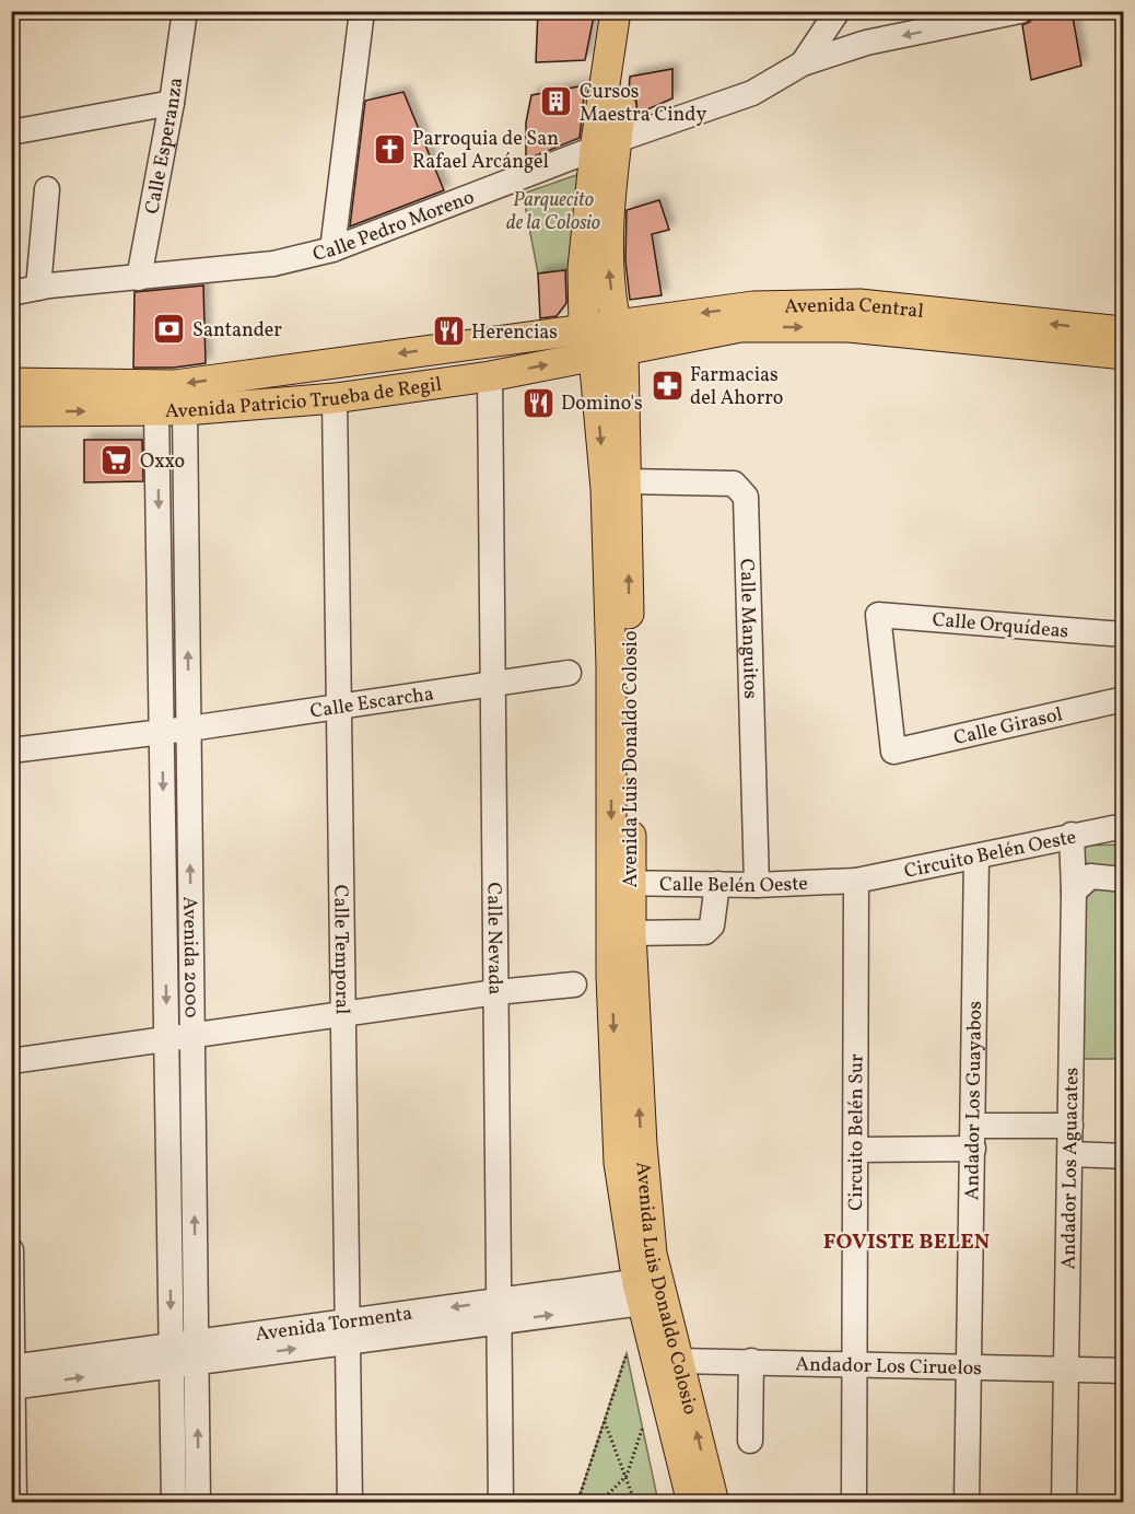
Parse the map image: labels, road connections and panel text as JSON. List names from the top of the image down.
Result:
{
  "streets": {
    "main road": ["Avenida Central", "Avenida Patricio Trueba de Regil", "Avenida Luis Donaldo Colosio"],
    "street": [
      "Calle Esperanza",
      "Calle Pedro Moreno",
      "Calle Orquídeas",
      "Calle Manguitos",
      "Calle Escarcha",
      "Calle Girasol",
      "Circuito Belén Oeste",
      "Calle Belén Oeste",
      "Calle Nevada",
      "Calle Temporal",
      "Avenida 2000",
      "Andador Los Guayabos",
      "Circuito Belén Sur",
      "Andador Los Aguacates",
      "Avenida Tormenta",
      "Andador Los Ciruelos"
    ]
  },
  "crossings": [
    ["Calle Esperanza", "Calle Pedro Moreno"],
    ["Calle Pedro Moreno", "Avenida Luis Donaldo Colosio"],
    ["Avenida Central", "Avenida Patricio Trueba de Regil"],
    ["Avenida Central", "Avenida Luis Donaldo Colosio"],
    ["Avenida Patricio Trueba de Regil", "Calle Nevada"],
    ["Avenida Patricio Trueba de Regil", "Calle Temporal"],
    ["Avenida Patricio Trueba de Regil", "Avenida 2000"],
    ["Calle Orquídeas", "Calle Girasol"],
    ["Calle Manguitos", "Avenida Luis Donaldo Colosio"],
    ["Calle Manguitos", "Calle Belén Oeste"],
    ["Calle Escarcha", "Calle Nevada"],
    ["Calle Escarcha", "Calle Temporal"],
    ["Calle Escarcha", "Avenida 2000"],
    ["Avenida Luis Donaldo Colosio", "Calle Belén Oeste"],
    ["Avenida Luis Donaldo Colosio", "Avenida Tormenta"],
    ["Avenida Luis Donaldo Colosio", "Andador Los Ciruelos"],
    ["Circuito Belén Oeste", "Calle Belén Oeste"],
    ["Circuito Belén Oeste", "Andador Los Guayabos"],
    ["Circuito Belén Oeste", "Circuito Belén Sur"],
    ["Circuito Belén Oeste", "Andador Los Aguacates"],
    ["Calle Belén Oeste", "Circuito Belén Sur"],
    ["Calle Nevada", "Avenida Tormenta"],
    ["Calle Temporal", "Avenida Tormenta"],
    ["Avenida 2000", "Avenida Tormenta"],
    ["Andador Los Guayabos", "Andador Los Ciruelos"],
    ["Circuito Belén Sur", "Andador Los Ciruelos"],
    ["Andador Los Aguacates", "Andador Los Ciruelos"]
  ],
  "districts": ["FOVISTE BELEN"],
  "parks": ["Parquecito de la Colosio"],
  "places": {
    "building": ["Cursos Maestra Cindy"],
    "church": ["Parroquia de San Rafael Arcángel"],
    "bank": ["Santander"],
    "restaurant": ["Herencias", "Domino's"],
    "pharmacy": ["Farmacias del Ahorro"],
    "supermarket": ["Oxxo"]
  }
}
